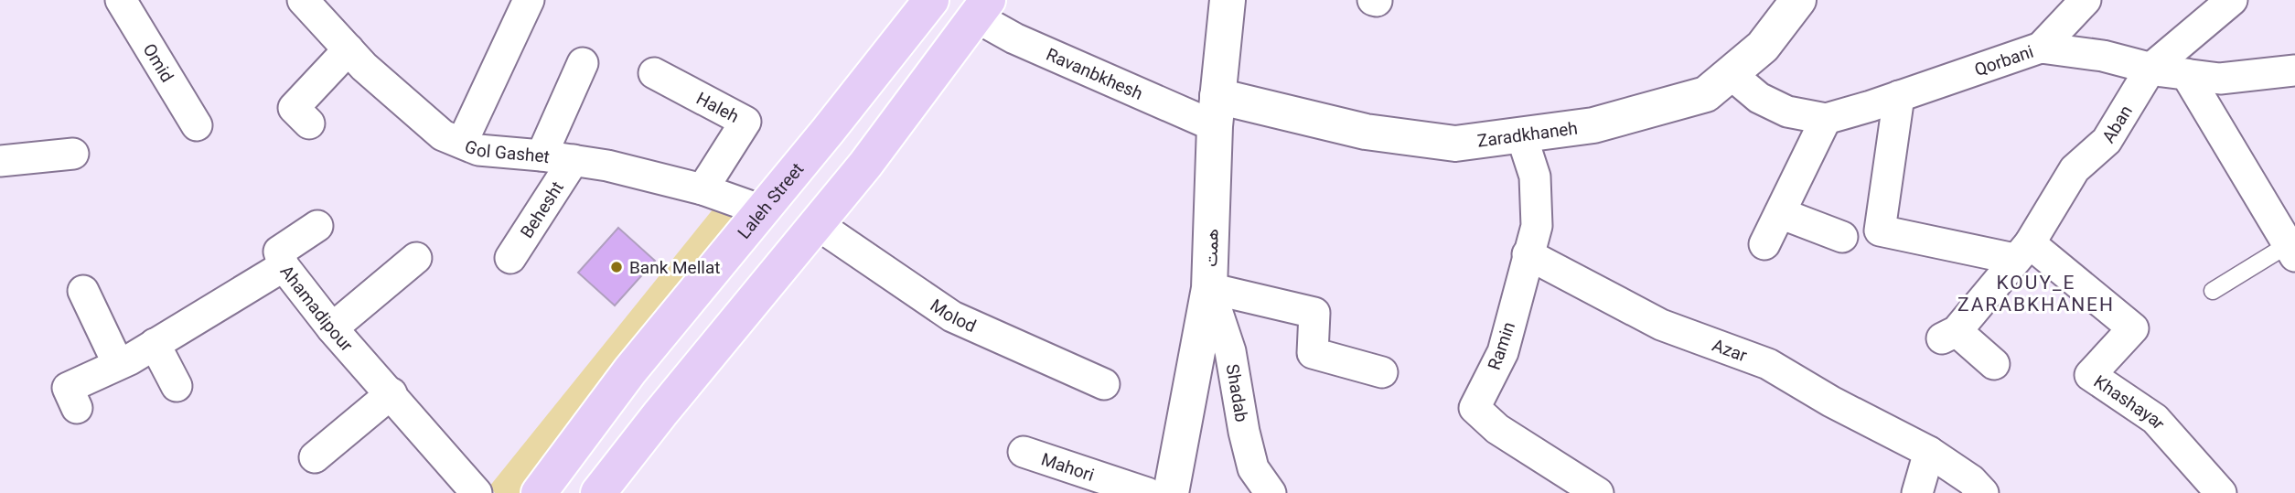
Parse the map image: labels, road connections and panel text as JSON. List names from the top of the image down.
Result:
{
  "streets": {
    "main road": ["Laleh Street"],
    "street": [
      "Qorbani",
      "Omid",
      "Ravanbkhesh",
      "Haleh",
      "Aban",
      "Zaradkhaneh",
      "Gol Gashet",
      "Behesht",
      "همت",
      "Ahamadipour",
      "Molod",
      "Ramin",
      "Azar",
      "Shadab",
      "Khashayar",
      "Mahori"
    ]
  },
  "crossings": [
    ["Qorbani", "Aban"],
    ["Qorbani", "Zaradkhaneh"],
    ["Ravanbkhesh", "Zaradkhaneh"],
    ["Ravanbkhesh", "همت"],
    ["Haleh", "Gol Gashet"],
    ["Aban", "Khashayar"],
    ["Zaradkhaneh", "همت"],
    ["Zaradkhaneh", "Ramin"],
    ["Gol Gashet", "Laleh Street"],
    ["Gol Gashet", "Behesht"],
    ["همت", "Shadab"],
    ["Ramin", "Azar"]
  ],
  "districts": ["KOUY_E ZARABKHANEH"],
  "places": ["Bank Mellat"]
}
